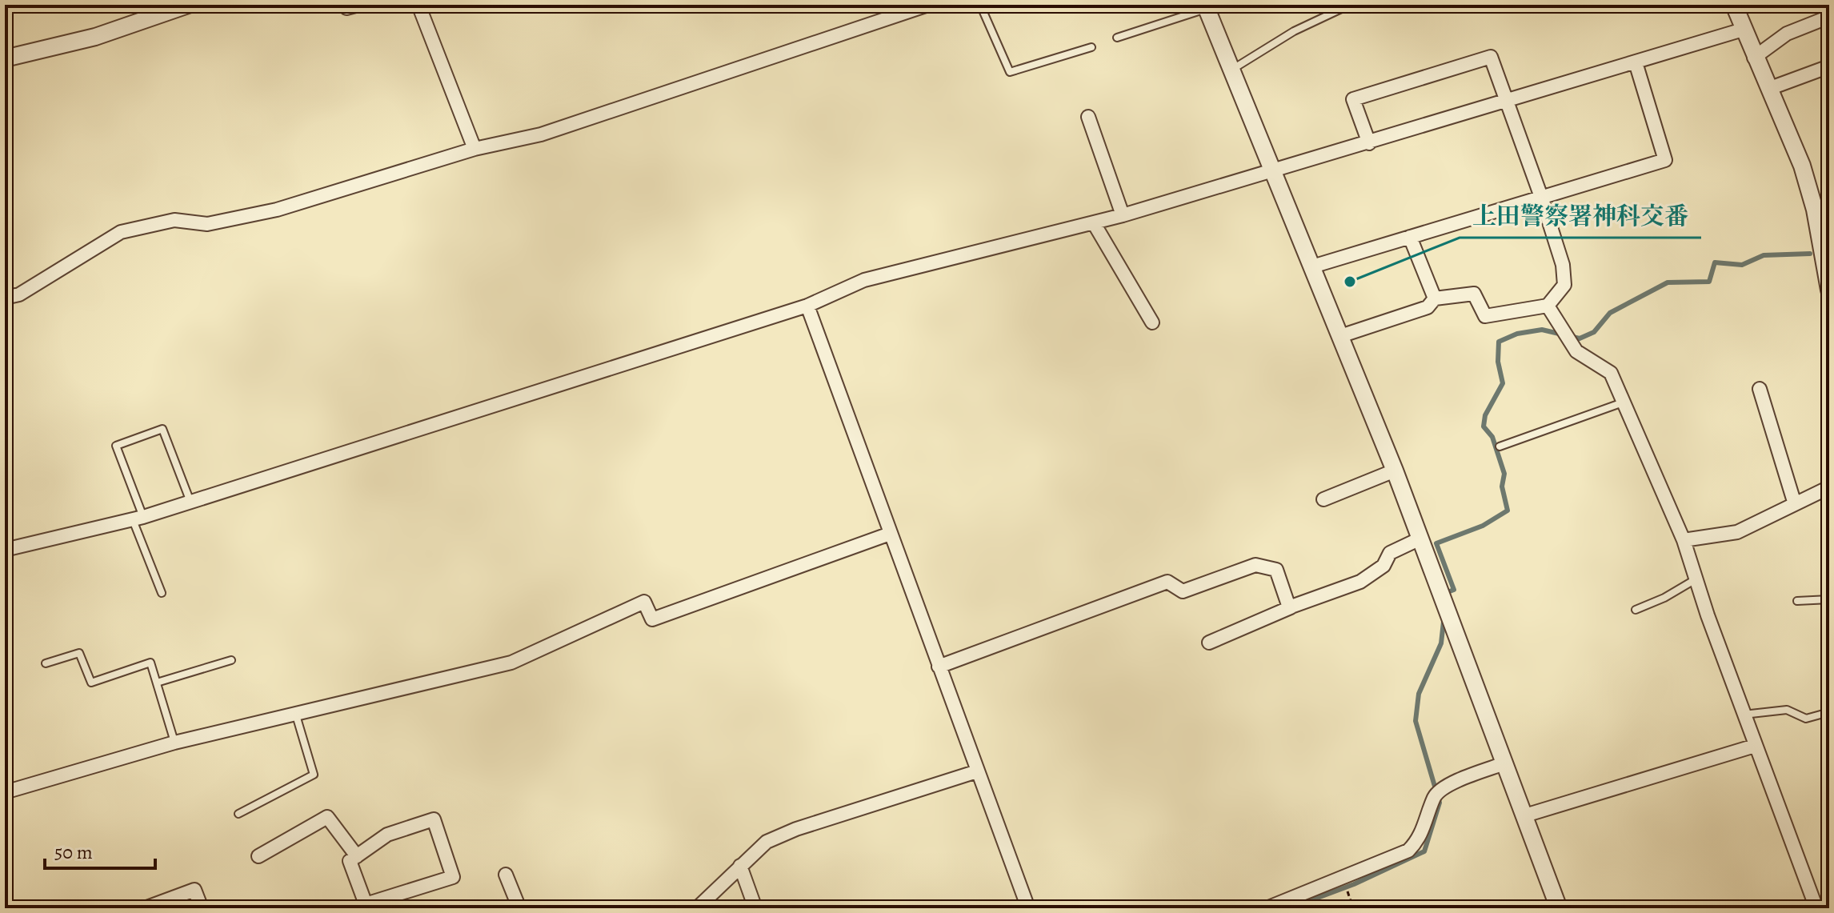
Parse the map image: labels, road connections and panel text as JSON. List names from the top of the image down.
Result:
{
  "places": ["上田警察署神科交番"],
  "scale_bar": "50 m"
}
